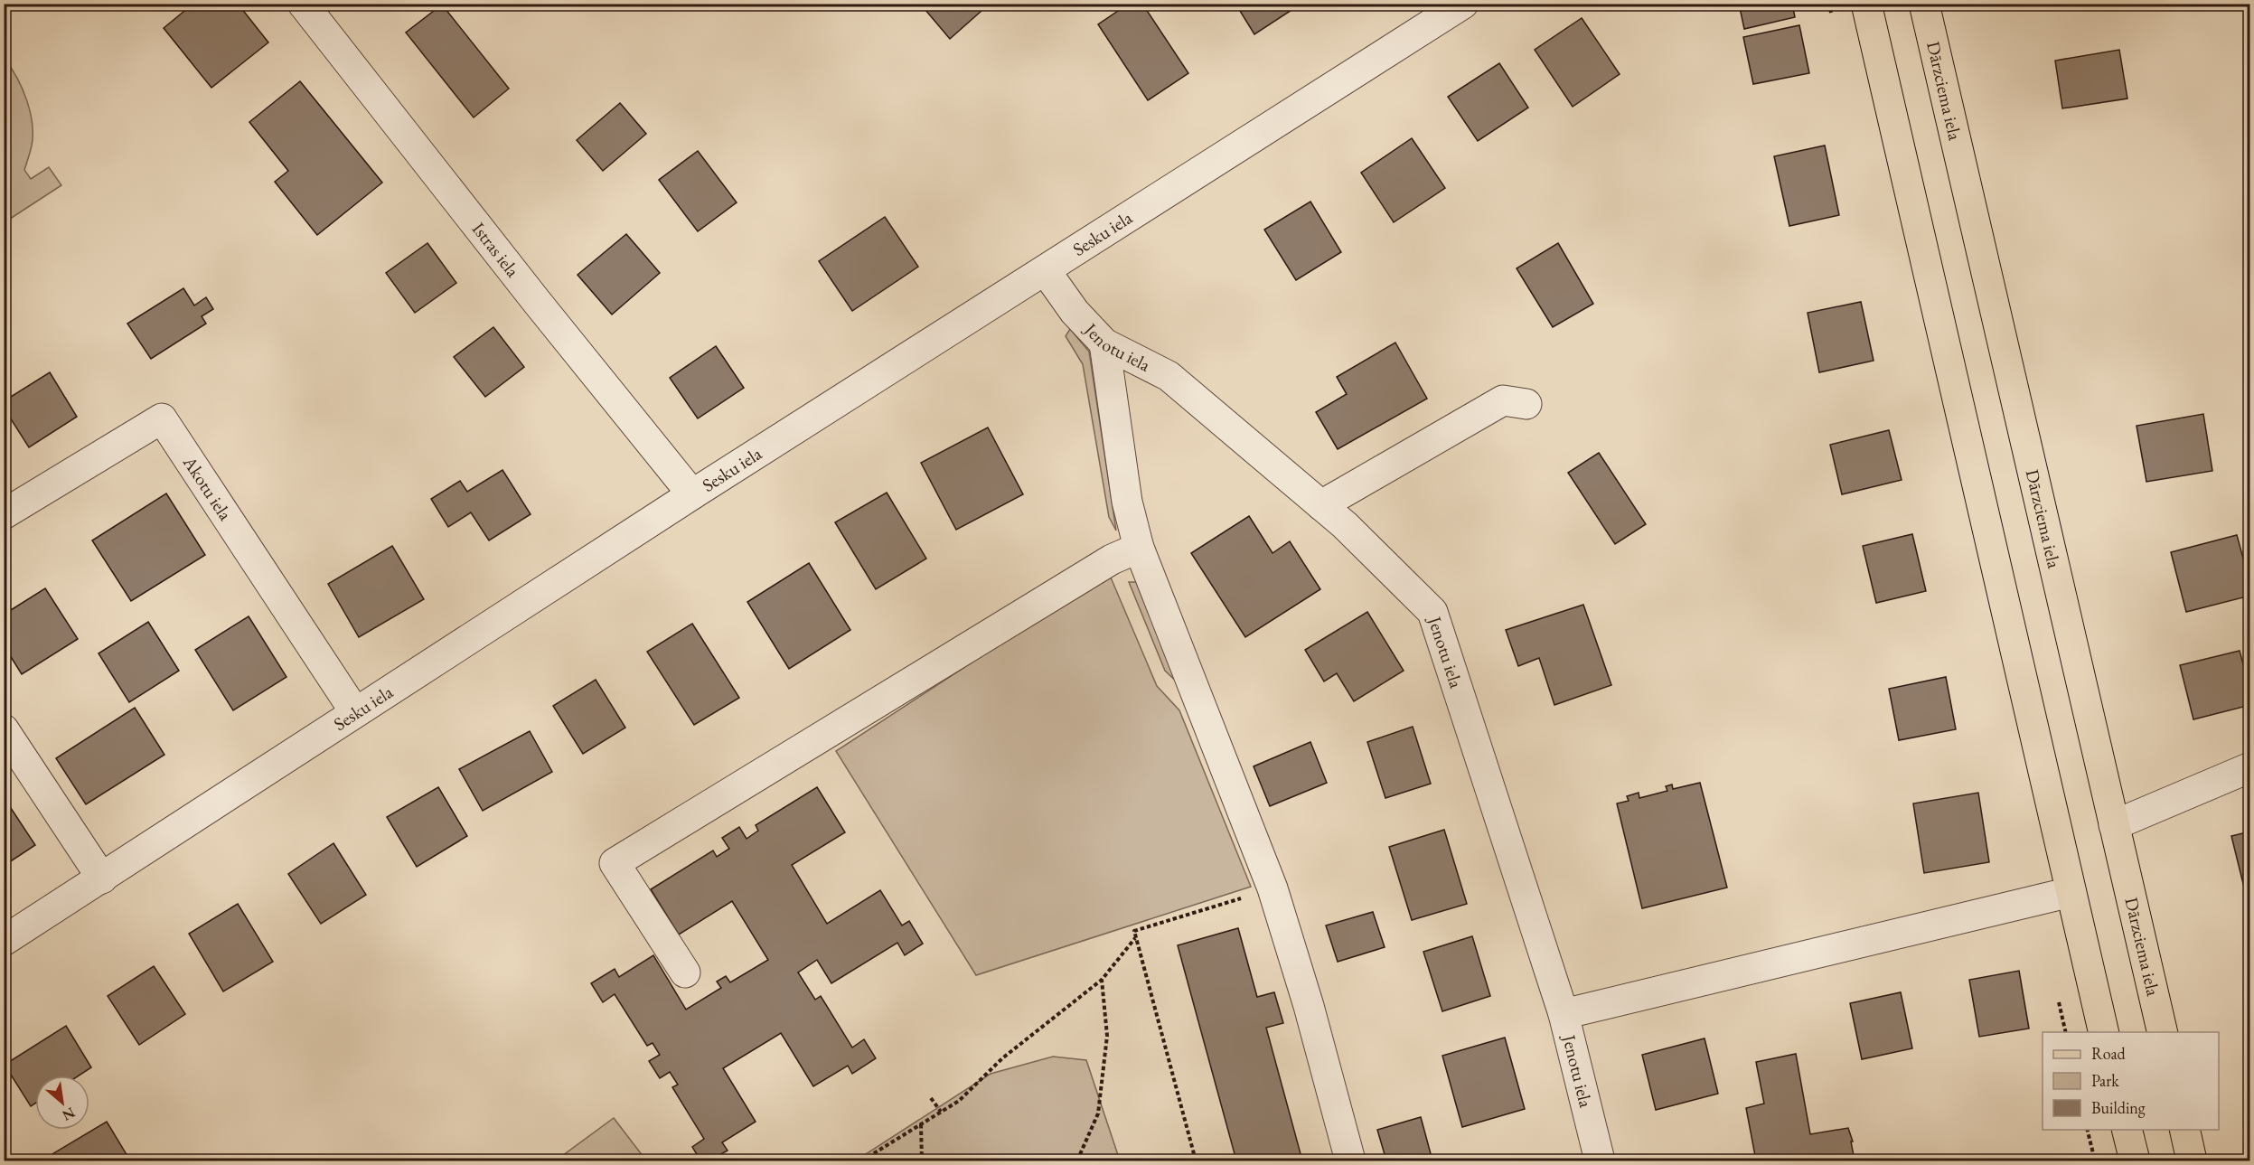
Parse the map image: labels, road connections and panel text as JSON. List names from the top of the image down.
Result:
{
  "streets": {
    "main road": ["Dārzciema iela"],
    "street": [
      "Sesku iela",
      "Istras iela",
      "Jenotu iela",
      "Akotu iela"
    ]
  },
  "crossings": [
    ["Sesku iela", "Istras iela"],
    ["Sesku iela", "Jenotu iela"],
    ["Sesku iela", "Akotu iela"]
  ],
  "legend": ["Road", "Park", "Building"],
  "north": "bottom right"
}
